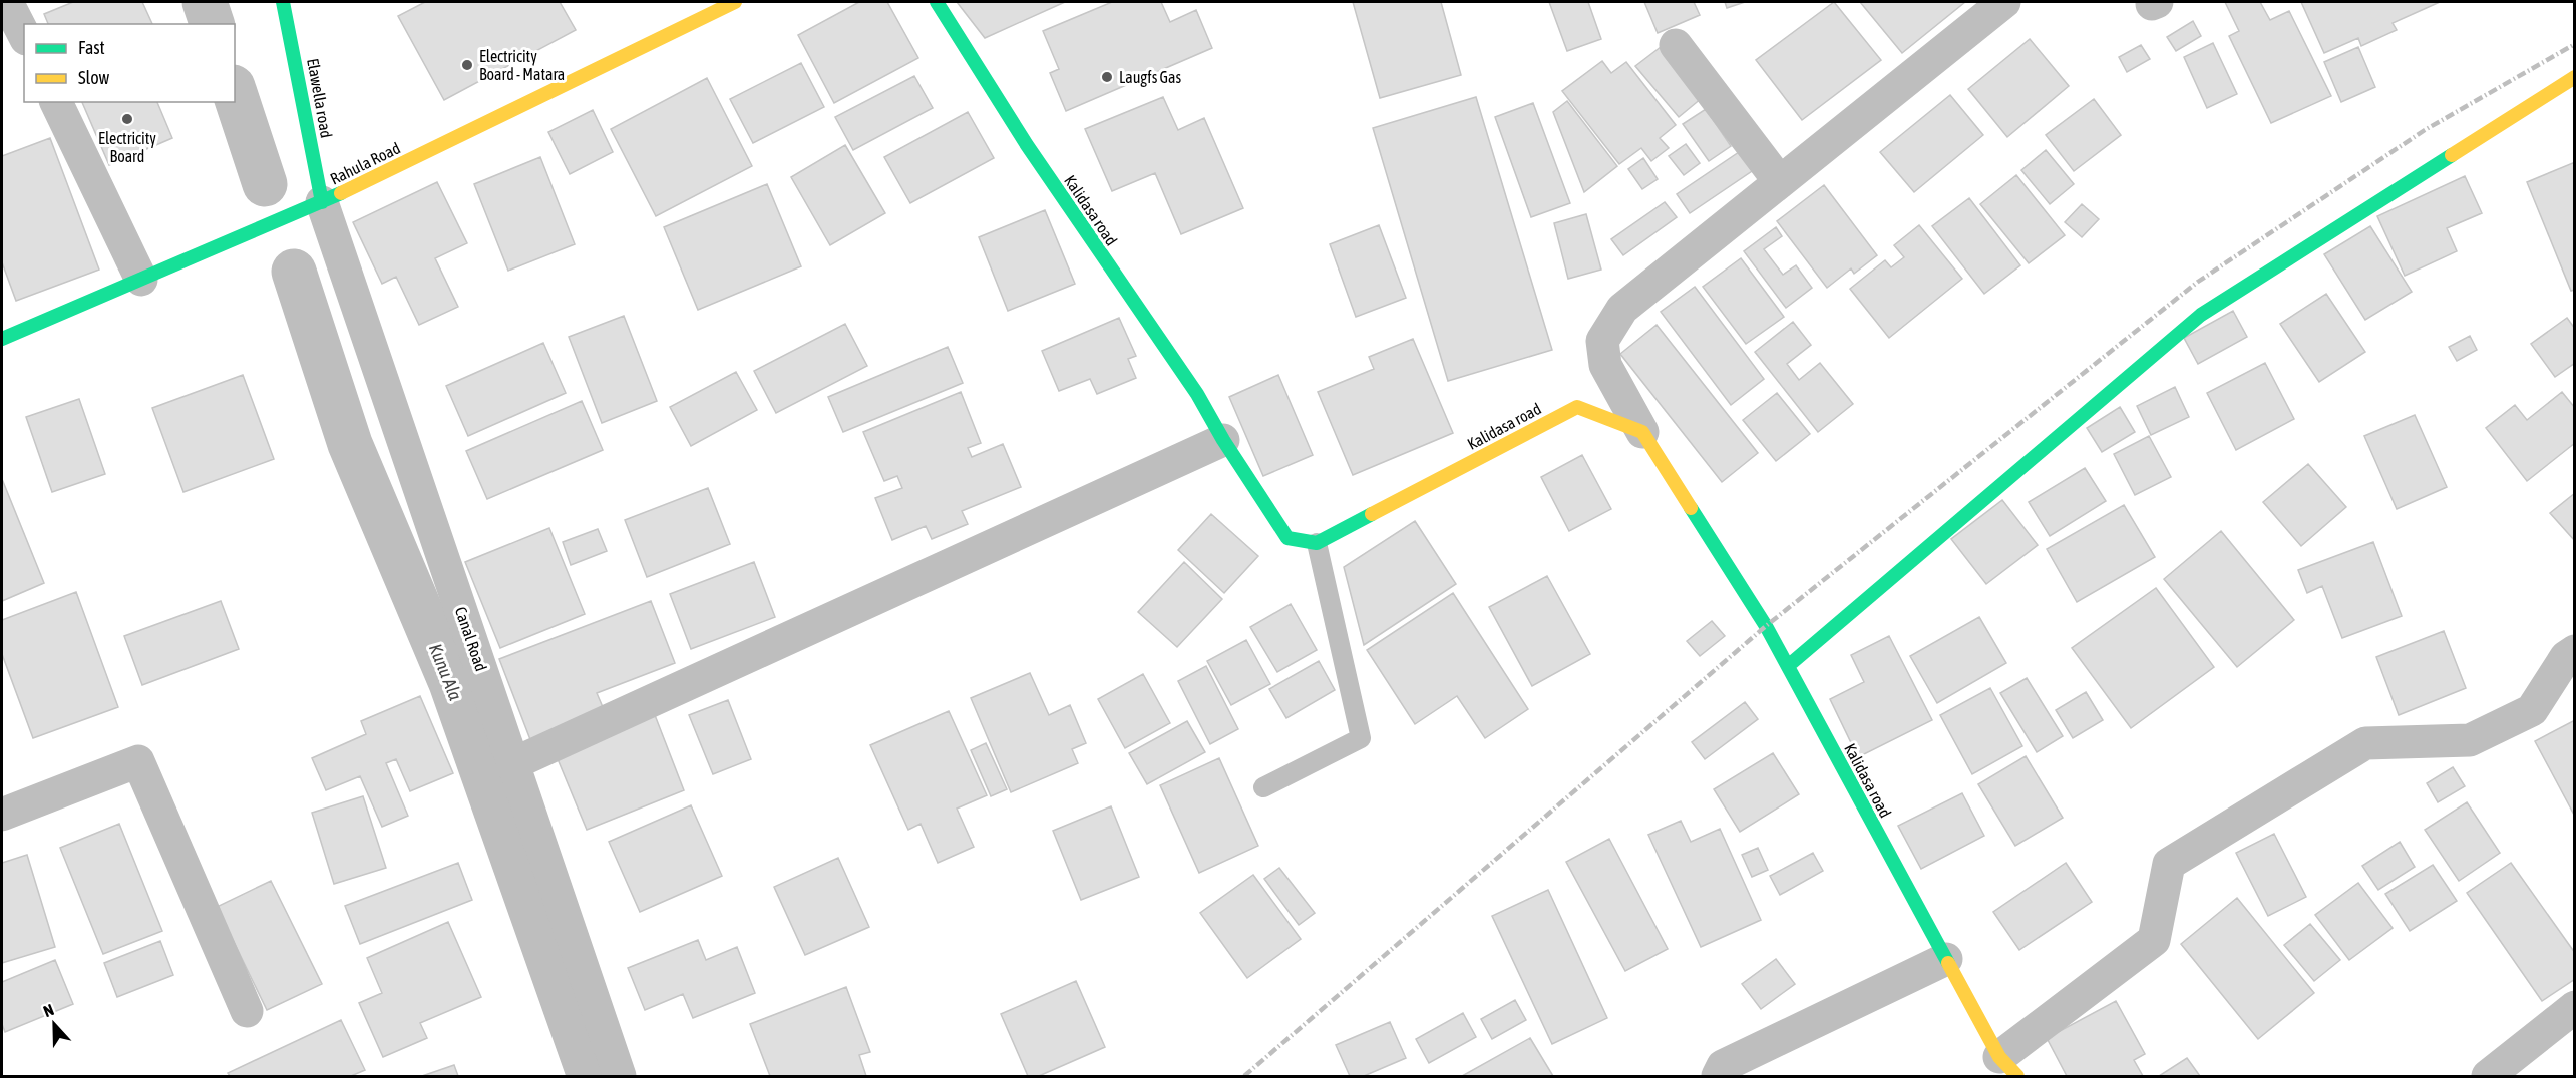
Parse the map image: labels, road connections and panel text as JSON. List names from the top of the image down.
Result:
{
  "streets": {
    "street": [
      "Elawella road",
      "Rahula Road",
      "Kalidasa road",
      "Canal Road"
    ]
  },
  "crossings": [
    ["Elawella road", "Rahula Road"],
    ["Elawella road", "Canal Road"],
    ["Rahula Road", "Canal Road"]
  ],
  "water": ["Kunu Ala"],
  "places": ["Electricity Board - Matara", "Laugfs Gas", "Electricity Board"],
  "legend": ["Fast", "Slow"],
  "north": "top"
}
